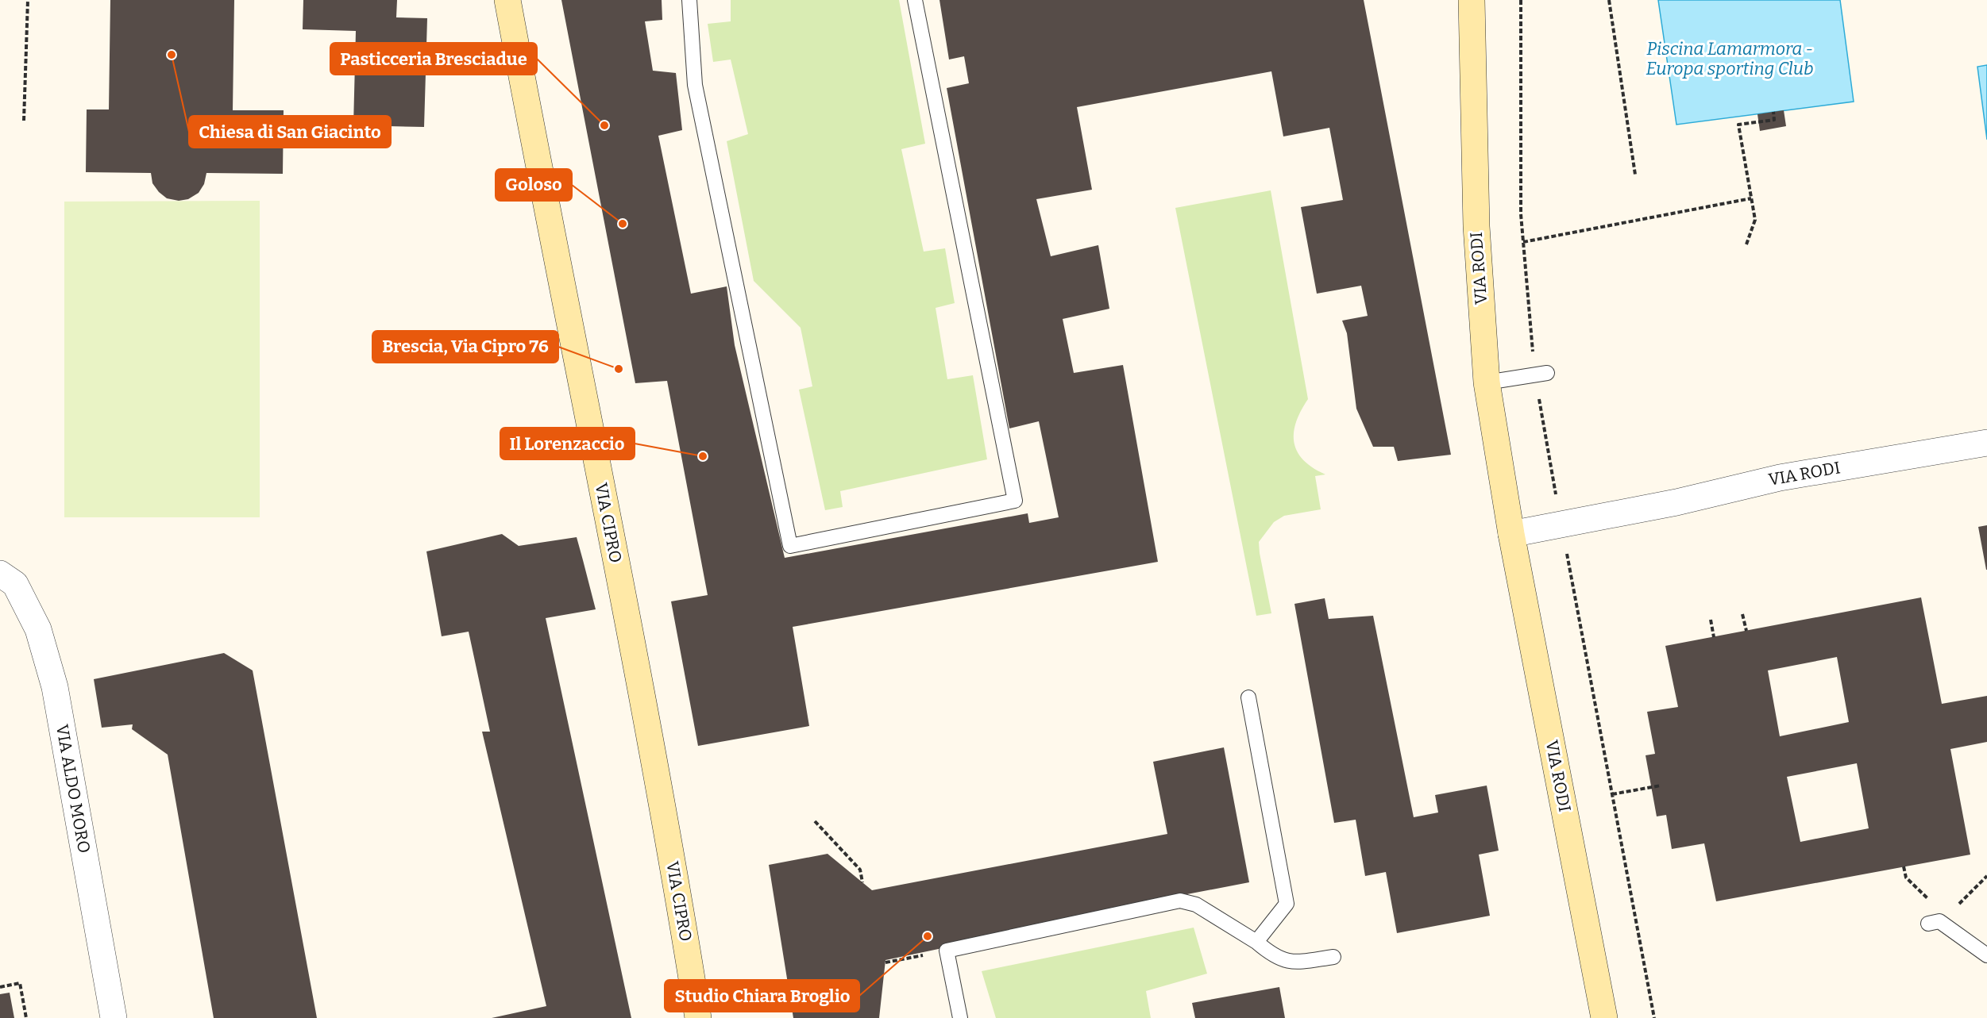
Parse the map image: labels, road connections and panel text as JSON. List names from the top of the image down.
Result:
{
  "streets": {
    "street": ["VIA RODI", "VIA CIPRO", "VIA ALDO MORO"]
  },
  "water": ["Piscina Lamarmora - Europa sporting Club"],
  "places": [
    "Chiesa di San Giacinto",
    "Pasticceria Bresciadue",
    "Goloso",
    "Brescia, Via Cipro 76",
    "Il Lorenzaccio",
    "Studio Chiara Broglio"
  ]
}
